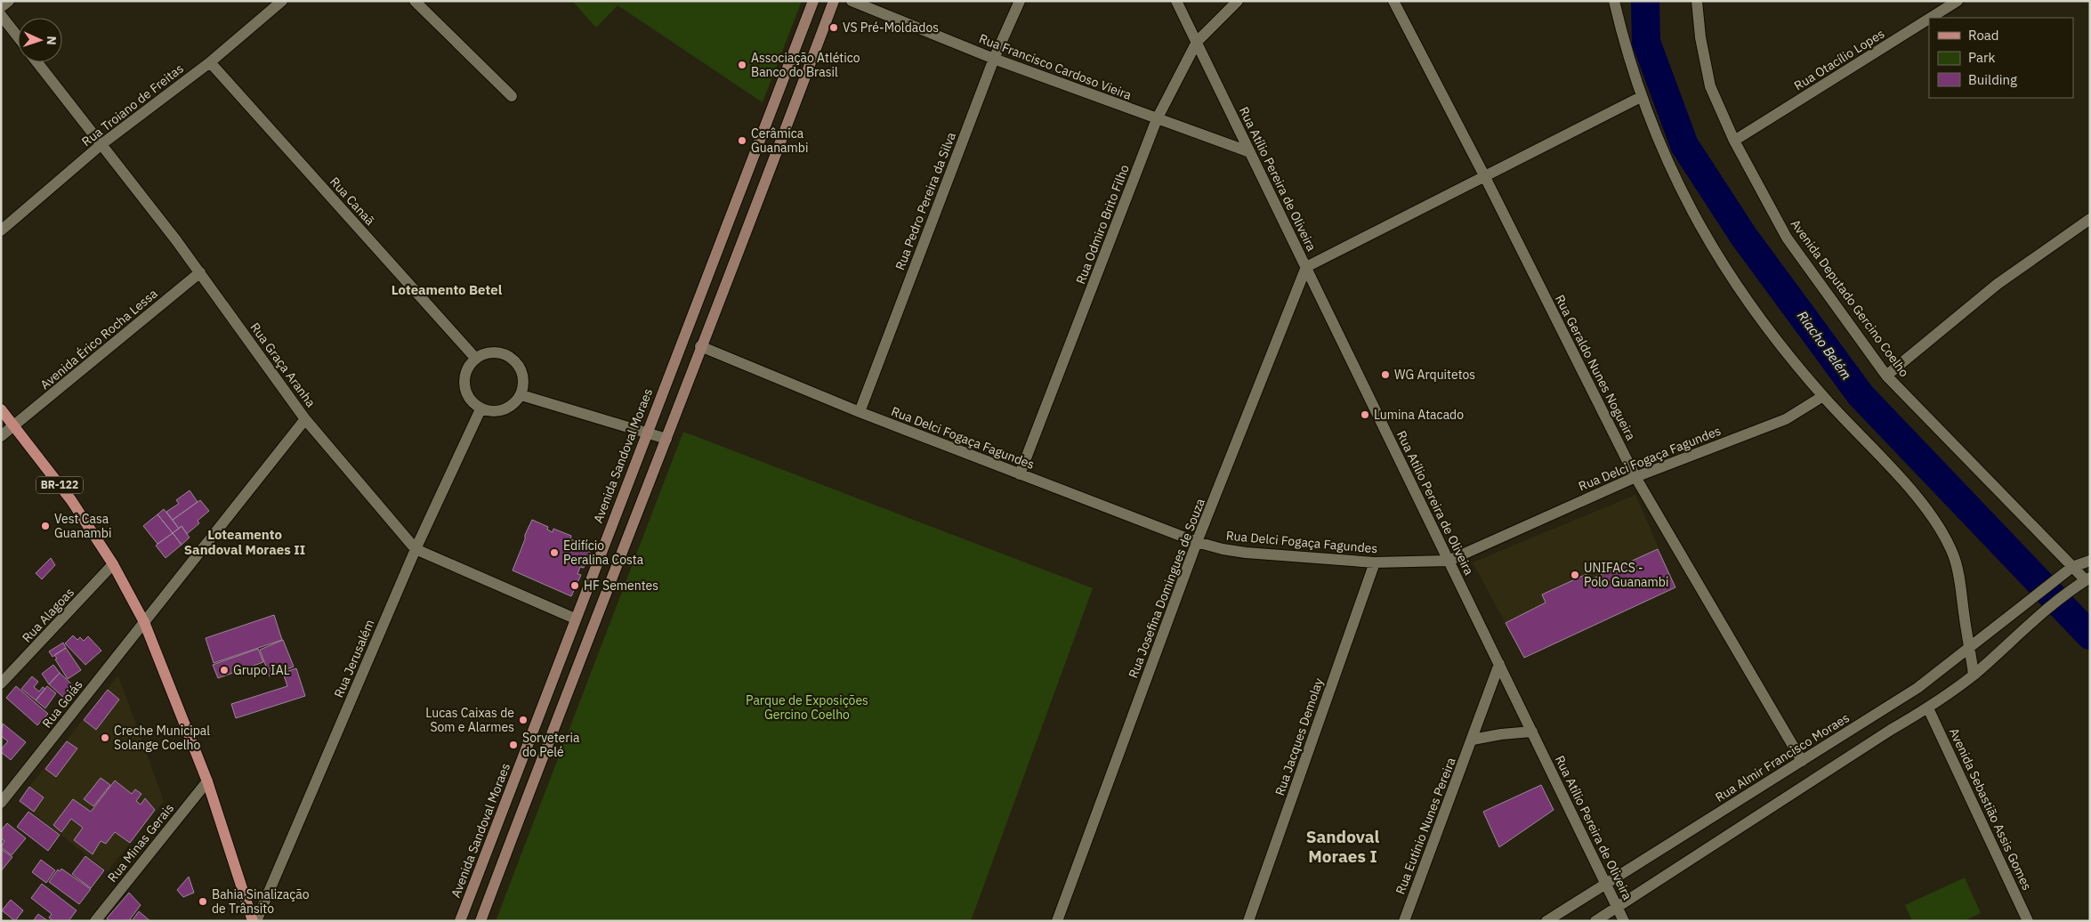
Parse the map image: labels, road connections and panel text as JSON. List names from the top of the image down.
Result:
{
  "streets": {
    "main road": ["Avenida Sandoval Moraes", "BR-122"],
    "street": [
      "Rua Otacílio Lopes",
      "Rua Francisco Cardoso Vieira",
      "Rua Troiano de Freitas",
      "Rua Atílio Pereira de Oliveira",
      "Rua Canaã",
      "Rua Pedro Pereira da Silva",
      "Rua Odmiro Brito Filho",
      "Avenida Deputado Gercino Coelho",
      "Avenida Érico Rocha Lessa",
      "Rua Graça Aranha",
      "Rua Geraldo Nunes Nogueira",
      "Rua Delci Fogaça Fagundes",
      "Rua Josefina Domingues de Souza",
      "Rua Alagoas",
      "Rua Jerusalém",
      "Rua Goiás",
      "Rua Jacques Demolay",
      "Rua Almir Francisco Moraes",
      "Avenida Sebastião Assis Gomes",
      "Rua Eutínio Nunes Pereira",
      "Rua Minas Gerais"
    ]
  },
  "crossings": [
    ["Rua Otacílio Lopes", "Avenida Deputado Gercino Coelho"],
    ["Rua Francisco Cardoso Vieira", "Rua Atílio Pereira de Oliveira"],
    ["Rua Francisco Cardoso Vieira", "Rua Pedro Pereira da Silva"],
    ["Rua Francisco Cardoso Vieira", "Rua Odmiro Brito Filho"],
    ["Rua Troiano de Freitas", "Rua Canaã"],
    ["Rua Troiano de Freitas", "Rua Graça Aranha"],
    ["Rua Atílio Pereira de Oliveira", "Rua Odmiro Brito Filho"],
    ["Rua Atílio Pereira de Oliveira", "Rua Delci Fogaça Fagundes"],
    ["Rua Atílio Pereira de Oliveira", "Rua Josefina Domingues de Souza"],
    ["Rua Atílio Pereira de Oliveira", "Rua Almir Francisco Moraes"],
    ["Rua Atílio Pereira de Oliveira", "Rua Eutínio Nunes Pereira"],
    ["Rua Canaã", "Rua Jerusalém"],
    ["Rua Pedro Pereira da Silva", "Rua Delci Fogaça Fagundes"],
    ["Rua Odmiro Brito Filho", "Rua Delci Fogaça Fagundes"],
    ["Avenida Deputado Gercino Coelho", "Rua Almir Francisco Moraes"],
    ["Avenida Érico Rocha Lessa", "Rua Graça Aranha"],
    ["Avenida Érico Rocha Lessa", "BR-122"],
    ["Rua Graça Aranha", "Avenida Sandoval Moraes"],
    ["Rua Graça Aranha", "Rua Jerusalém"],
    ["Rua Graça Aranha", "Rua Goiás"],
    ["Rua Geraldo Nunes Nogueira", "Rua Delci Fogaça Fagundes"],
    ["Rua Geraldo Nunes Nogueira", "Rua Almir Francisco Moraes"],
    ["Rua Delci Fogaça Fagundes", "Rua Josefina Domingues de Souza"],
    ["Rua Delci Fogaça Fagundes", "Rua Jacques Demolay"],
    ["BR-122", "Rua Alagoas"],
    ["BR-122", "Rua Goiás"],
    ["BR-122", "Rua Minas Gerais"]
  ],
  "districts": ["Loteamento Betel", "Loteamento Sandoval Moraes II", "Sandoval Moraes I"],
  "water": ["Riacho Belém"],
  "parks": ["Parque de Exposições Gercino Coelho"],
  "places": [
    "VS Pré-Moldados",
    "Associação Atlético Banco do Brasil",
    "Cerâmica Guanambi",
    "WG Arquitetos",
    "Lumina Atacado",
    "Vest Casa Guanambi",
    "Edifício Peralina Costa",
    "UNIFACS - Polo Guanambi",
    "HF Sementes",
    "Grupo IAL",
    "Lucas Caixas de Som e Alarmes",
    "Creche Municipal Solange Coelho",
    "Sorveteria do Pelé",
    "Bahia Sinalização de Trânsito"
  ],
  "legend": ["Road", "Park", "Building"],
  "north": "right"
}
